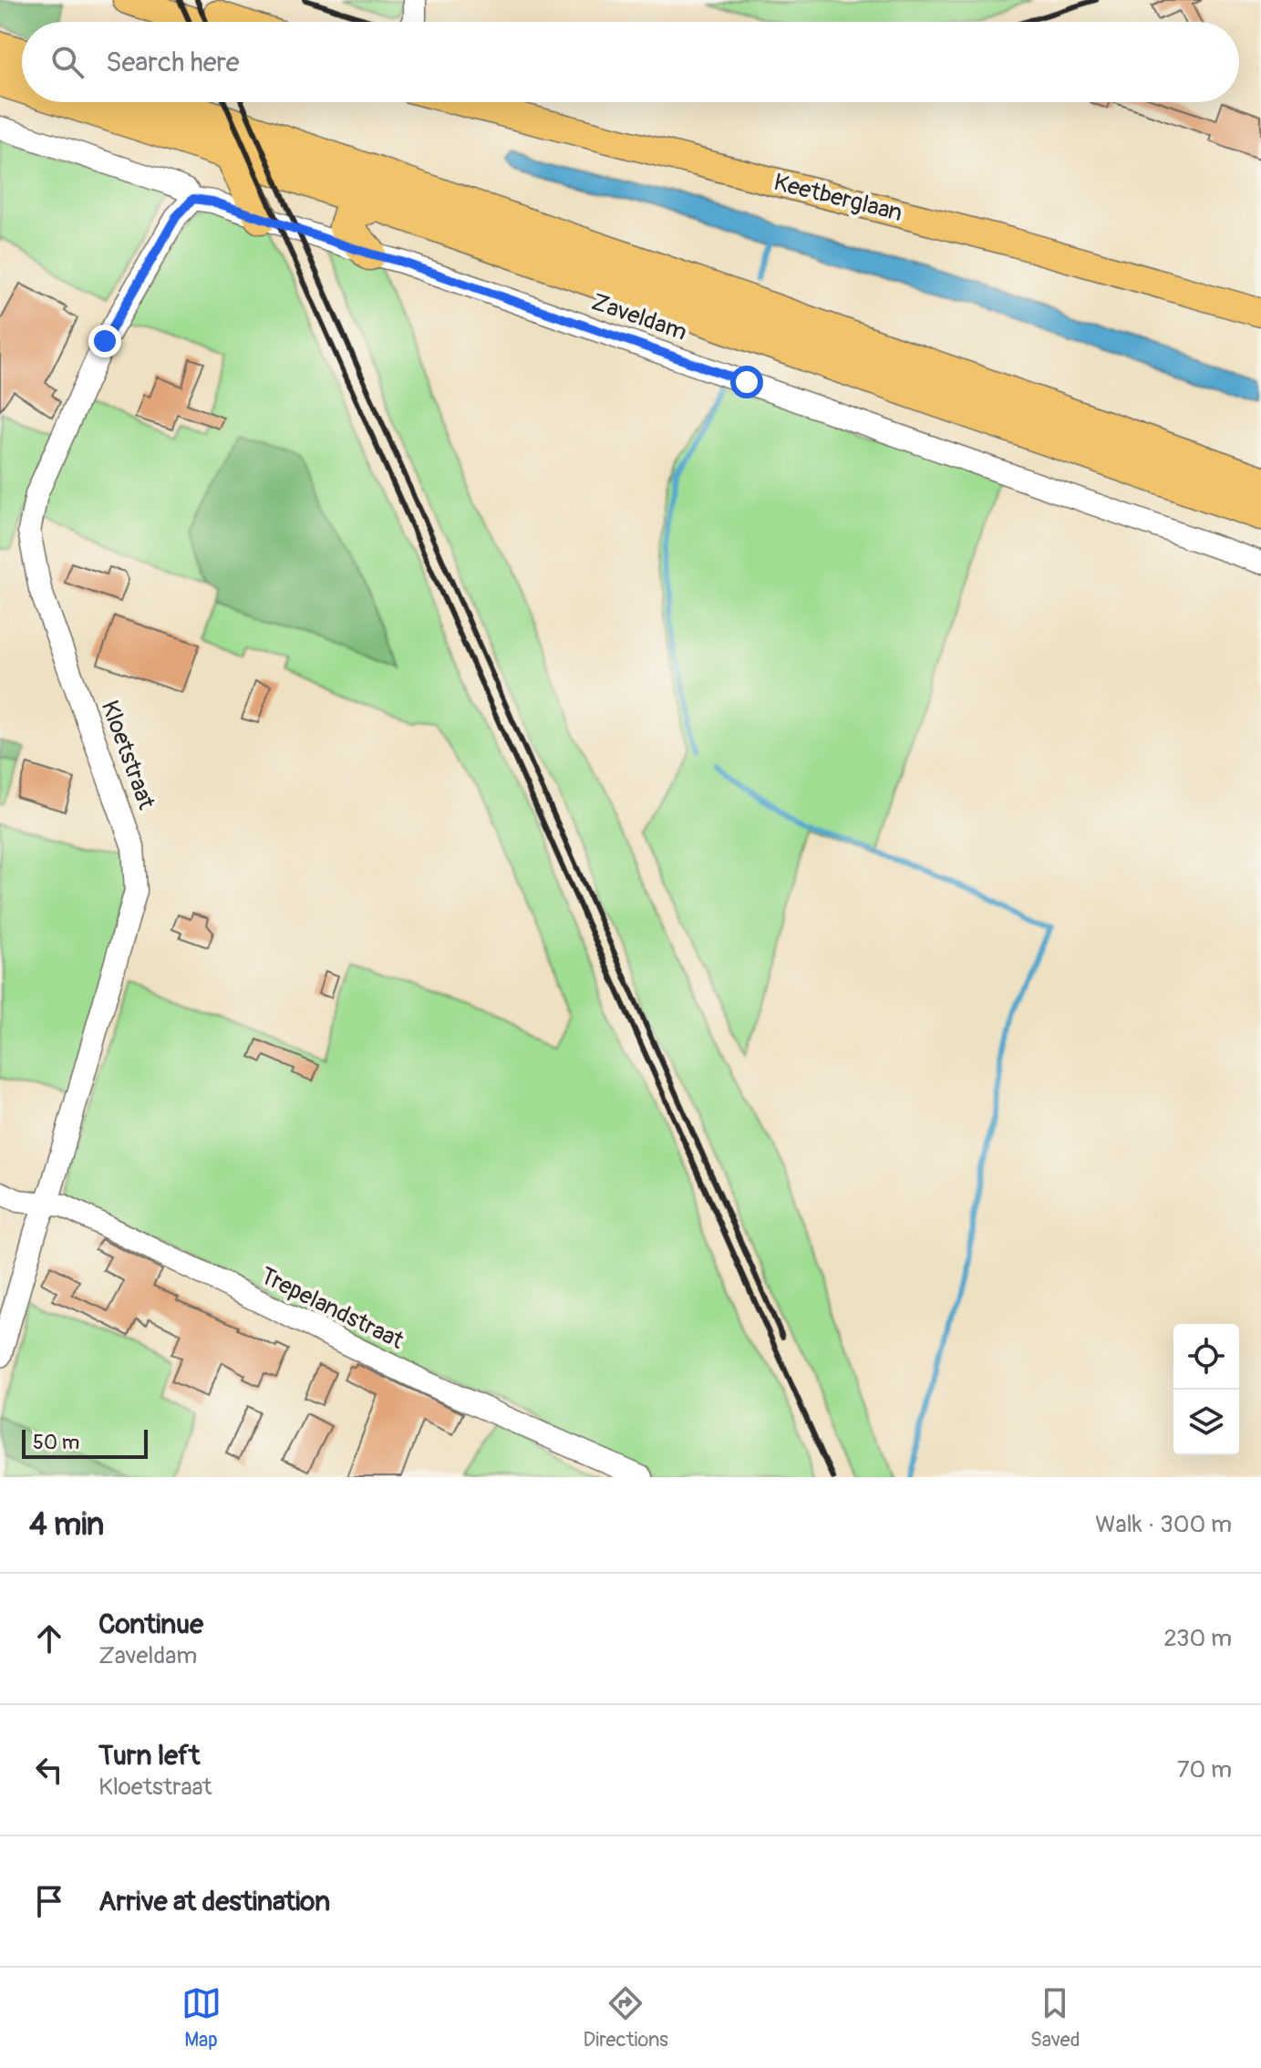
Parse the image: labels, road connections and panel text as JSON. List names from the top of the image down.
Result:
{
  "streets": {
    "main road": ["Keetberglaan"],
    "street": ["Zaveldam", "Kloetstraat", "Trepelandstraat"]
  },
  "crossings": [
    ["Zaveldam", "Kloetstraat"],
    ["Kloetstraat", "Trepelandstraat"]
  ],
  "scale_bar": "50 m",
  "page": {
    "search": "Search here",
    "scale": "50 m",
    "heading": ["4 min", "Walk · 300 m"],
    "list": [
      ["Continue", "Zaveldam", "230 m"],
      ["Turn left", "Kloetstraat", "70 m"],
      "Arrive at destination"
    ],
    "nav": ["Map", "Directions", "Saved"]
  }
}
